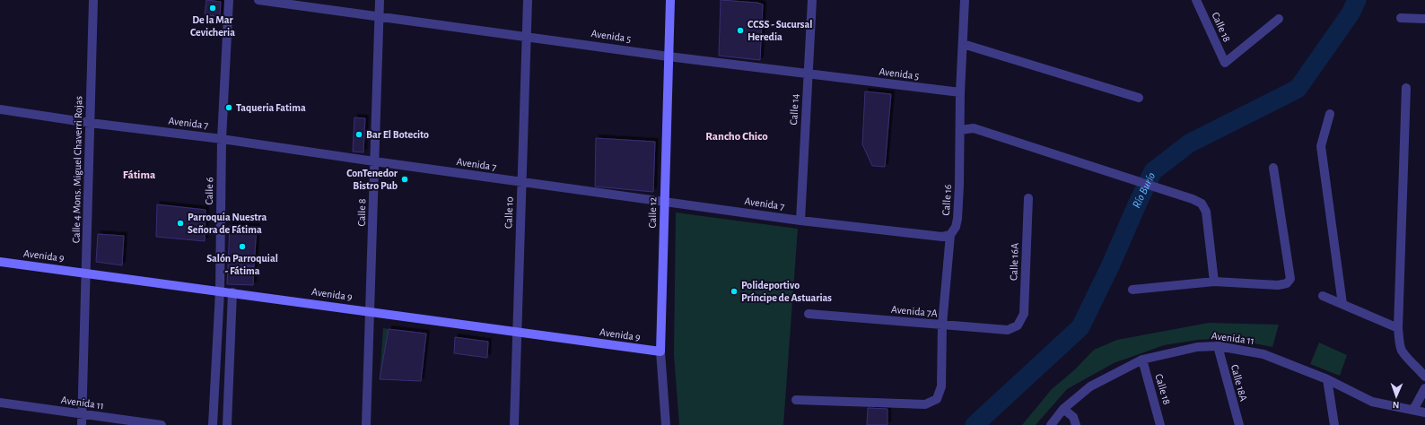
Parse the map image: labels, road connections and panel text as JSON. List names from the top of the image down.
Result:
{
  "streets": {
    "street": [
      "Calle 18",
      "Avenida 5",
      "Calle 14",
      "Avenida 7",
      "Calle 4 Mons. Miguel Chaverri Rojas",
      "Calle 6",
      "Calle 16",
      "Calle 8",
      "Calle 10",
      "Calle 12",
      "Avenida 9",
      "Calle 16A",
      "Avenida 7A",
      "Avenida 11",
      "Calle 18A"
    ]
  },
  "crossings": [
    ["Calle 18", "Avenida 11"],
    ["Avenida 5", "Calle 14"],
    ["Avenida 5", "Calle 16"],
    ["Avenida 5", "Calle 8"],
    ["Avenida 5", "Calle 10"],
    ["Avenida 5", "Calle 12"],
    ["Calle 14", "Avenida 7"],
    ["Avenida 7", "Calle 4 Mons. Miguel Chaverri Rojas"],
    ["Avenida 7", "Calle 6"],
    ["Avenida 7", "Calle 16"],
    ["Avenida 7", "Calle 8"],
    ["Avenida 7", "Calle 10"],
    ["Avenida 7", "Calle 12"],
    ["Calle 4 Mons. Miguel Chaverri Rojas", "Avenida 9"],
    ["Calle 4 Mons. Miguel Chaverri Rojas", "Avenida 11"],
    ["Calle 6", "Avenida 9"],
    ["Calle 16", "Avenida 7A"],
    ["Calle 8", "Avenida 9"],
    ["Calle 10", "Avenida 9"],
    ["Calle 12", "Avenida 9"],
    ["Calle 16A", "Avenida 7A"],
    ["Avenida 11", "Calle 18A"]
  ],
  "districts": ["Rancho Chico", "Fátima"],
  "water": ["Río Burío"],
  "places": [
    "De la Mar Cevicheria",
    "CCSS - Sucursal Heredia",
    "Taqueria Fatima",
    "Bar El Botecito",
    "ConTenedor Bistro Pub",
    "Parroquia Nuestra Señora de Fátima",
    "Salón Parroquial - Fátima",
    "Polideportivo Príncipe de Astuarias"
  ],
  "north": "bottom"
}
